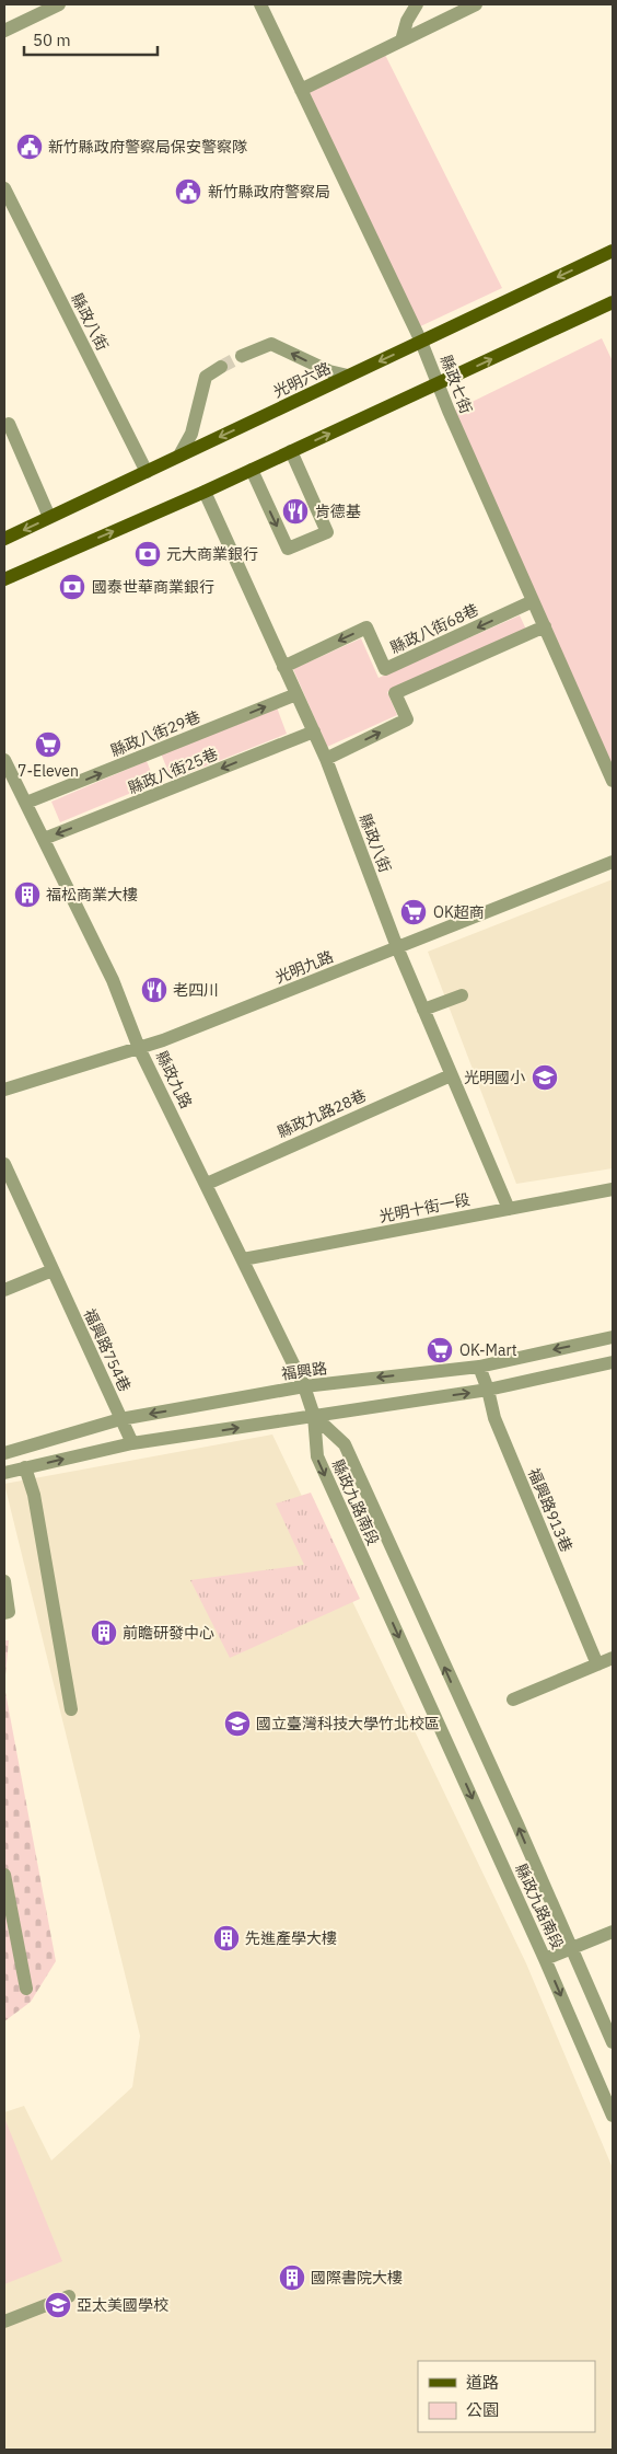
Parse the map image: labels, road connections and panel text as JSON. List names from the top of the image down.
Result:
{
  "streets": {
    "main road": ["光明六路"],
    "street": [
      "縣政八街",
      "縣政七街",
      "縣政八街68巷",
      "縣政八街29巷",
      "縣政八街25巷",
      "光明九路",
      "縣政九路",
      "縣政九路28巷",
      "光明十街一段",
      "福興路754巷",
      "福興路",
      "縣政九路南段",
      "福興路913巷"
    ]
  },
  "crossings": [
    ["縣政八街", "光明六路"],
    ["縣政八街", "縣政八街68巷"],
    ["縣政八街", "縣政八街29巷"],
    ["縣政八街", "縣政八街25巷"],
    ["縣政八街", "光明九路"],
    ["縣政八街", "縣政九路28巷"],
    ["縣政八街", "光明十街一段"],
    ["光明六路", "縣政七街"],
    ["縣政七街", "縣政八街68巷"],
    ["縣政八街29巷", "縣政九路"],
    ["縣政八街25巷", "縣政九路"],
    ["光明九路", "縣政九路"],
    ["縣政九路", "縣政九路28巷"],
    ["縣政九路", "光明十街一段"],
    ["縣政九路", "福興路"],
    ["縣政九路", "縣政九路南段"],
    ["福興路754巷", "福興路"],
    ["福興路", "福興路913巷"]
  ],
  "one_way": ["縣政八街68巷", "縣政八街29巷", "縣政八街25巷"],
  "places": {
    "public building": ["新竹縣政府警察局保安警察隊", "新竹縣政府警察局"],
    "restaurant": ["肯德基", "老四川"],
    "bank": ["元大商業銀行", "國泰世華商業銀行"],
    "supermarket": ["7-Eleven", "OK超商", "OK-Mart"],
    "building": [
      "福松商業大樓",
      "前瞻研發中心",
      "先進產學大樓",
      "國際書院大樓"
    ],
    "school or university": ["光明國小", "國立臺灣科技大學竹北校區", "亞太美國學校"]
  },
  "legend": ["道路", "公園"],
  "scale_bar": "50 m"
}
